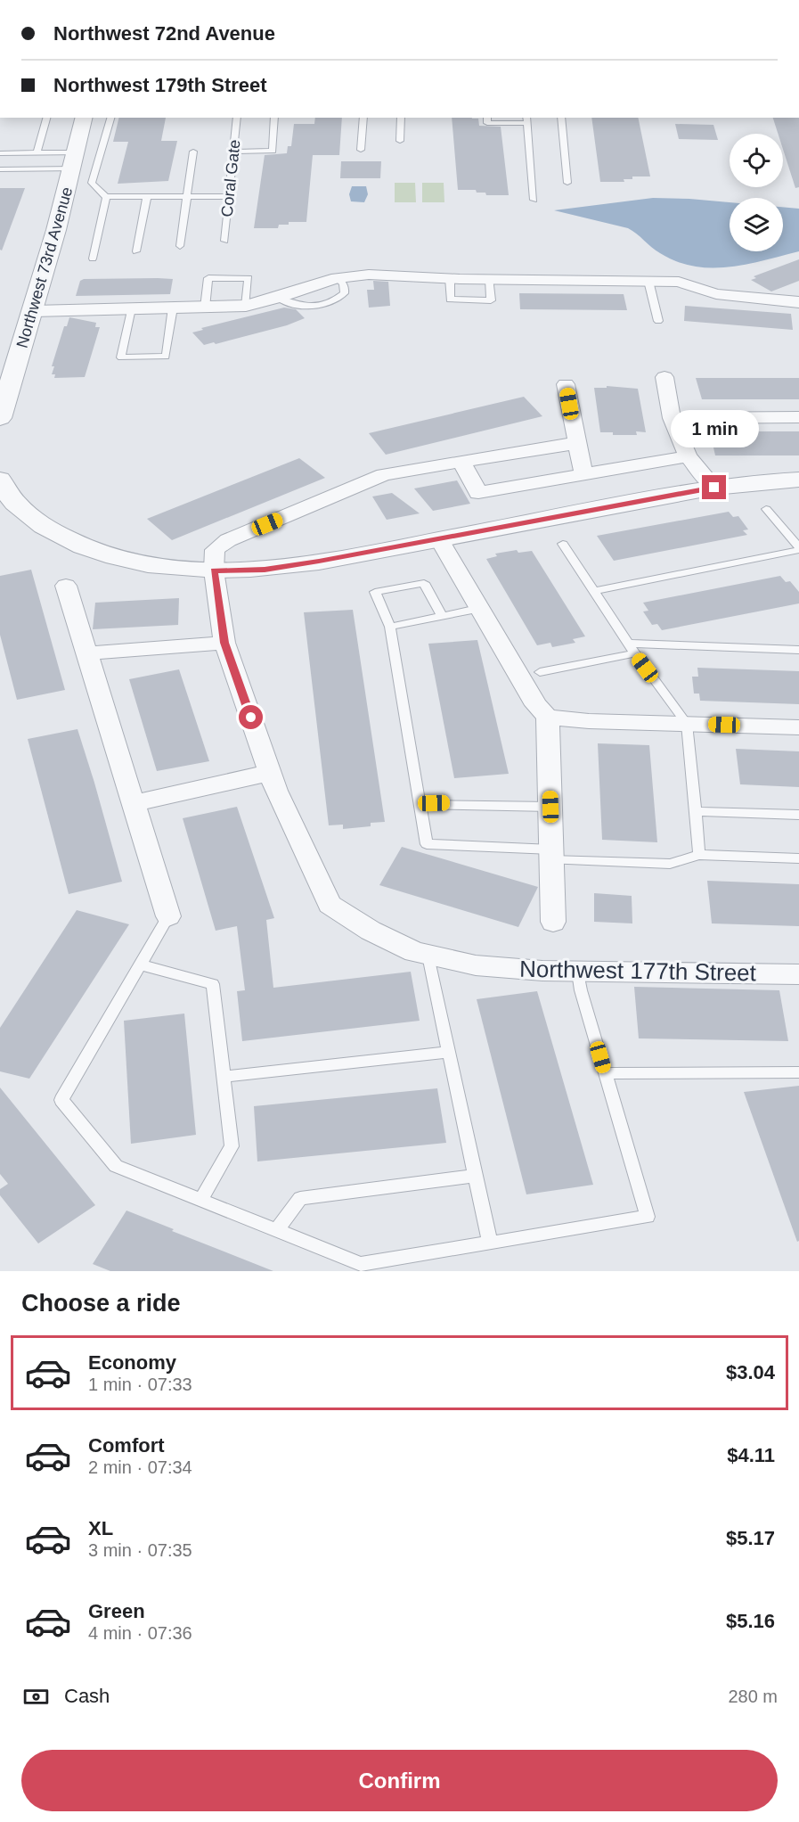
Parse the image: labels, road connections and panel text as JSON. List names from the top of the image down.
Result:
{
  "streets": {
    "street": ["Northwest 73rd Avenue", "Northwest 177th Street"],
    "lane": ["Coral Gate"]
  },
  "page": {
    "banner": ["Northwest 72nd Avenue", "Northwest 179th Street"],
    "bubble": "1 min",
    "heading": "Choose a ride",
    "list": [
      {
        "name": "Economy",
        "note": "1 min · 07:33",
        "value": "$3.04"
      },
      {
        "name": "Comfort",
        "note": "2 min · 07:34",
        "value": "$4.11"
      },
      {
        "name": "XL",
        "note": "3 min · 07:35",
        "value": "$5.17"
      },
      {
        "name": "Green",
        "note": "4 min · 07:36",
        "value": "$5.16"
      }
    ],
    "pay": ["Cash", "280 m"],
    "buttons": "Confirm"
  }
}
